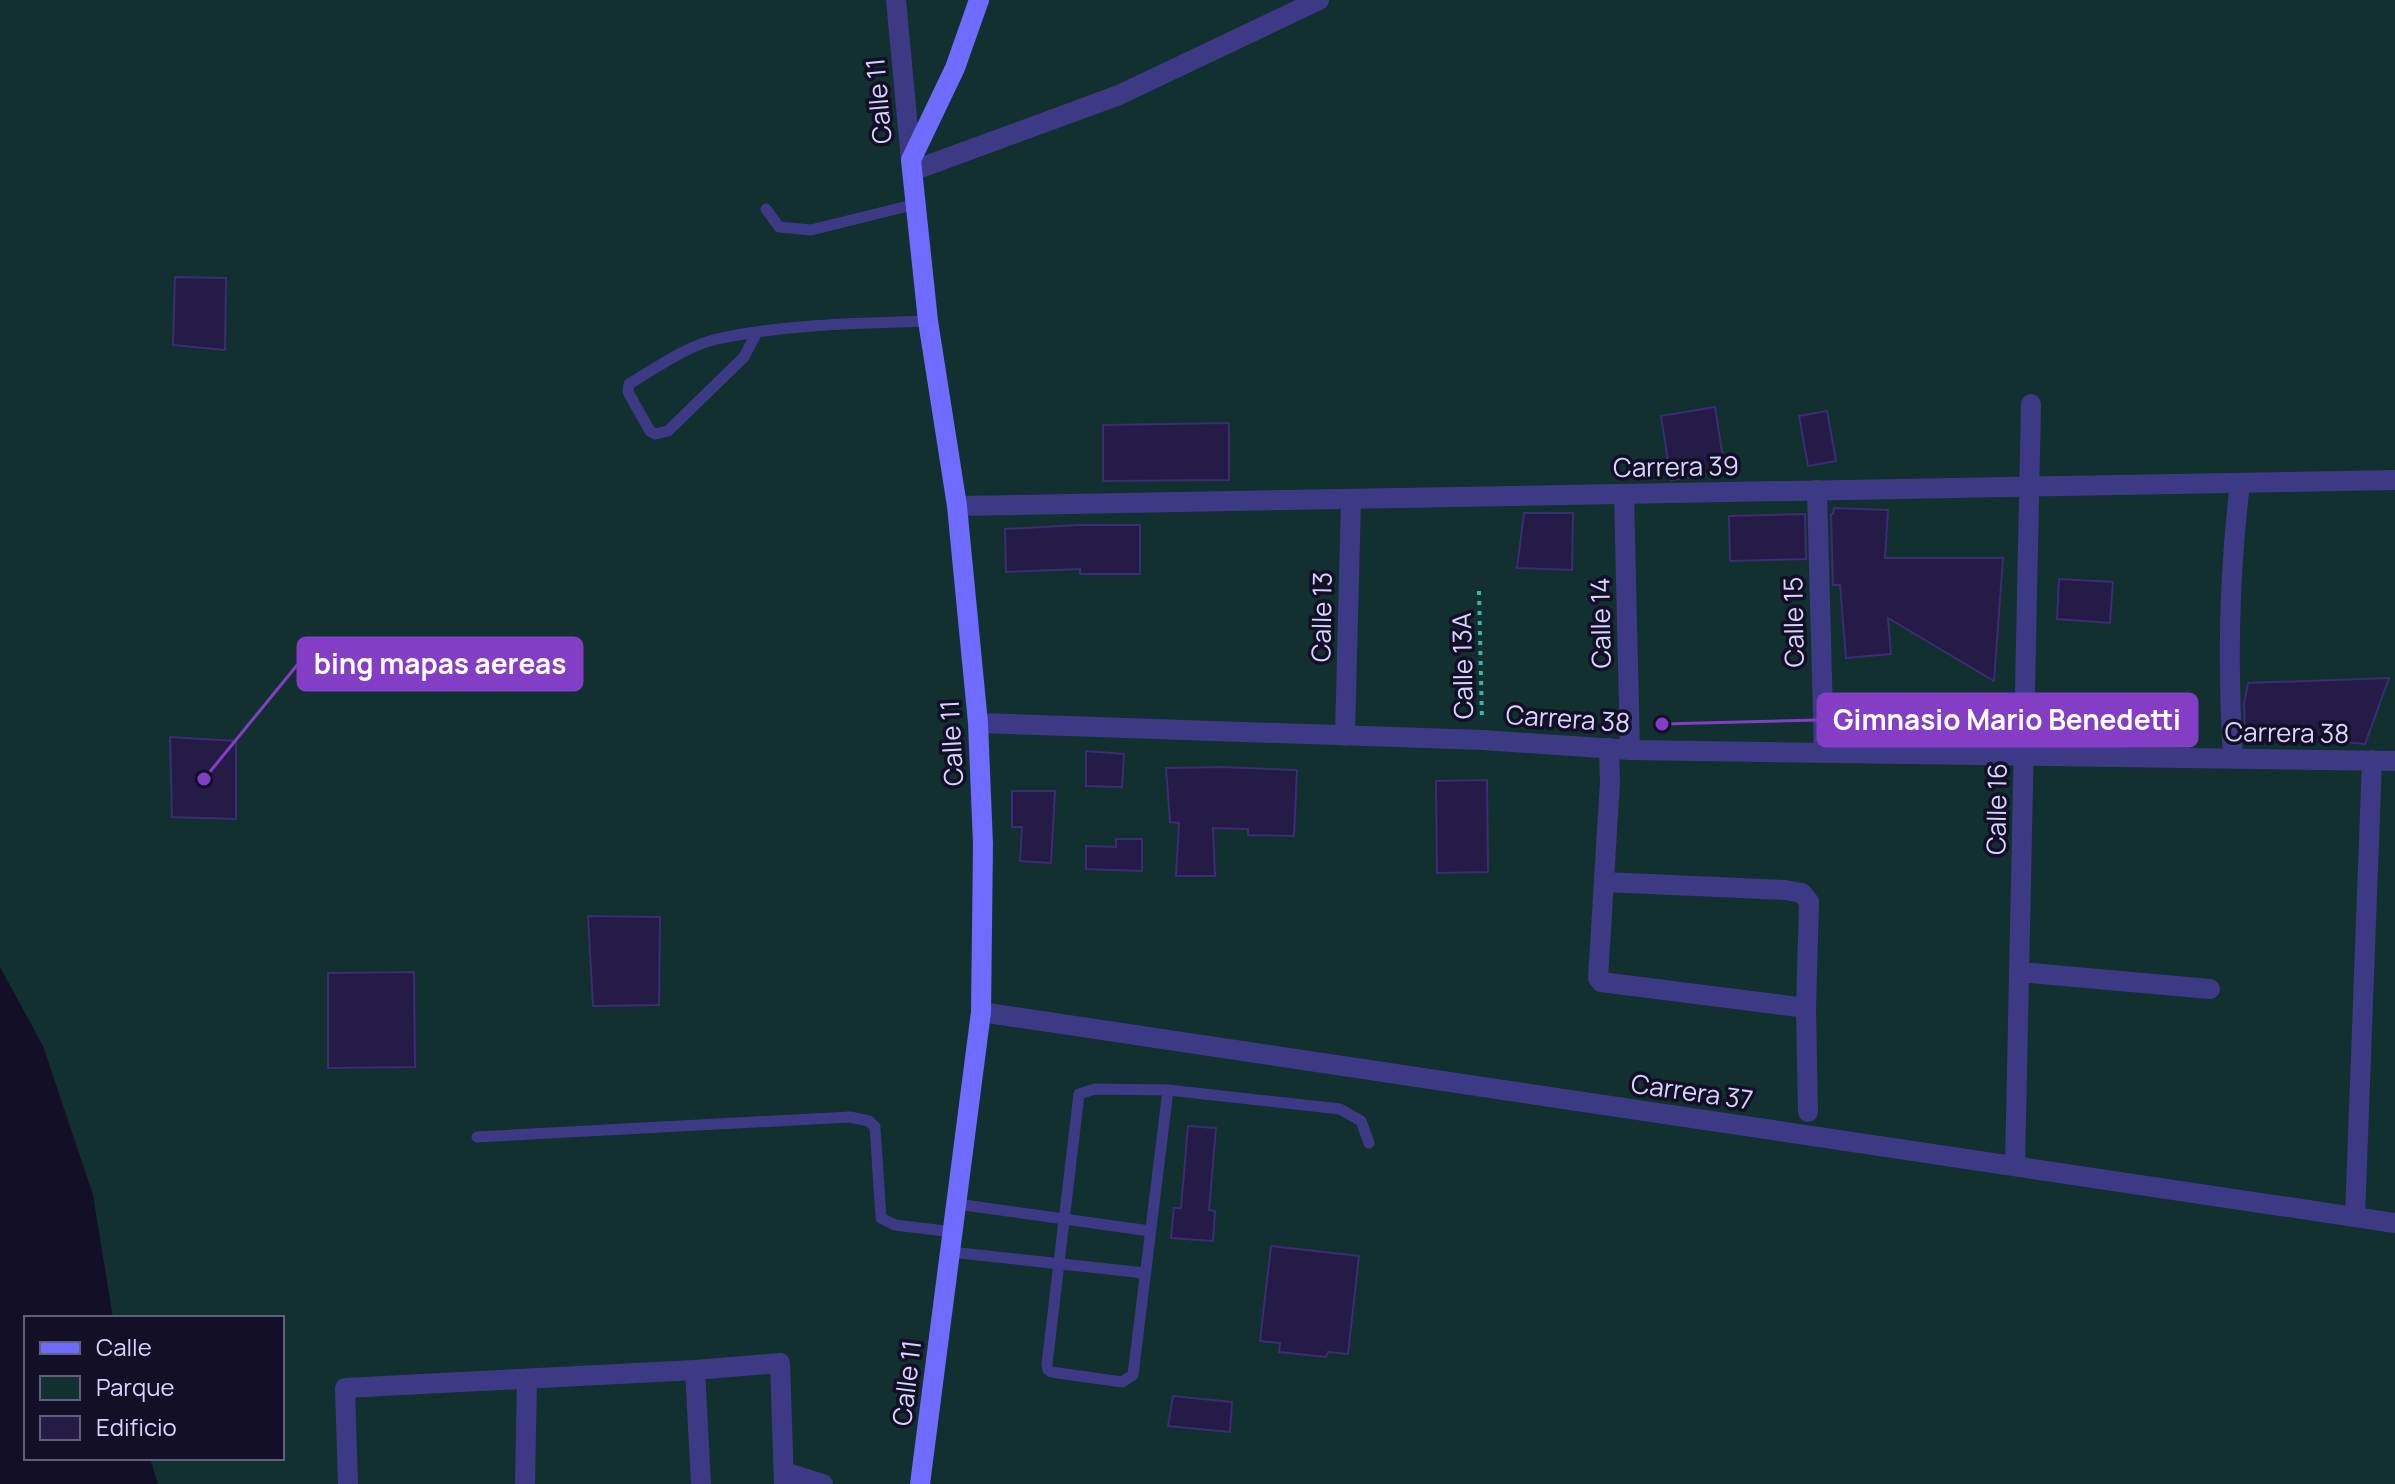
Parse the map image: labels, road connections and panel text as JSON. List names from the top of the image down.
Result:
{
  "streets": {
    "main road": ["Calle 11"],
    "street": [
      "Carrera 39",
      "Calle 13",
      "Calle 15",
      "Calle 14",
      "Carrera 38",
      "Calle 16",
      "Carrera 37"
    ],
    "path": ["Calle 13A"]
  },
  "crossings": [
    ["Calle 11", "Carrera 39"],
    ["Calle 11", "Carrera 38"],
    ["Calle 11", "Carrera 37"],
    ["Carrera 39", "Calle 13"],
    ["Carrera 39", "Calle 15"],
    ["Carrera 39", "Calle 14"],
    ["Carrera 39", "Calle 16"],
    ["Calle 13", "Carrera 38"],
    ["Calle 15", "Carrera 38"],
    ["Calle 14", "Carrera 38"],
    ["Calle 13A", "Carrera 38"],
    ["Carrera 38", "Calle 16"],
    ["Calle 16", "Carrera 37"]
  ],
  "places": ["Gimnasio Mario Benedetti", "bing mapas aereas"],
  "legend": ["Calle", "Parque", "Edificio"]
}
